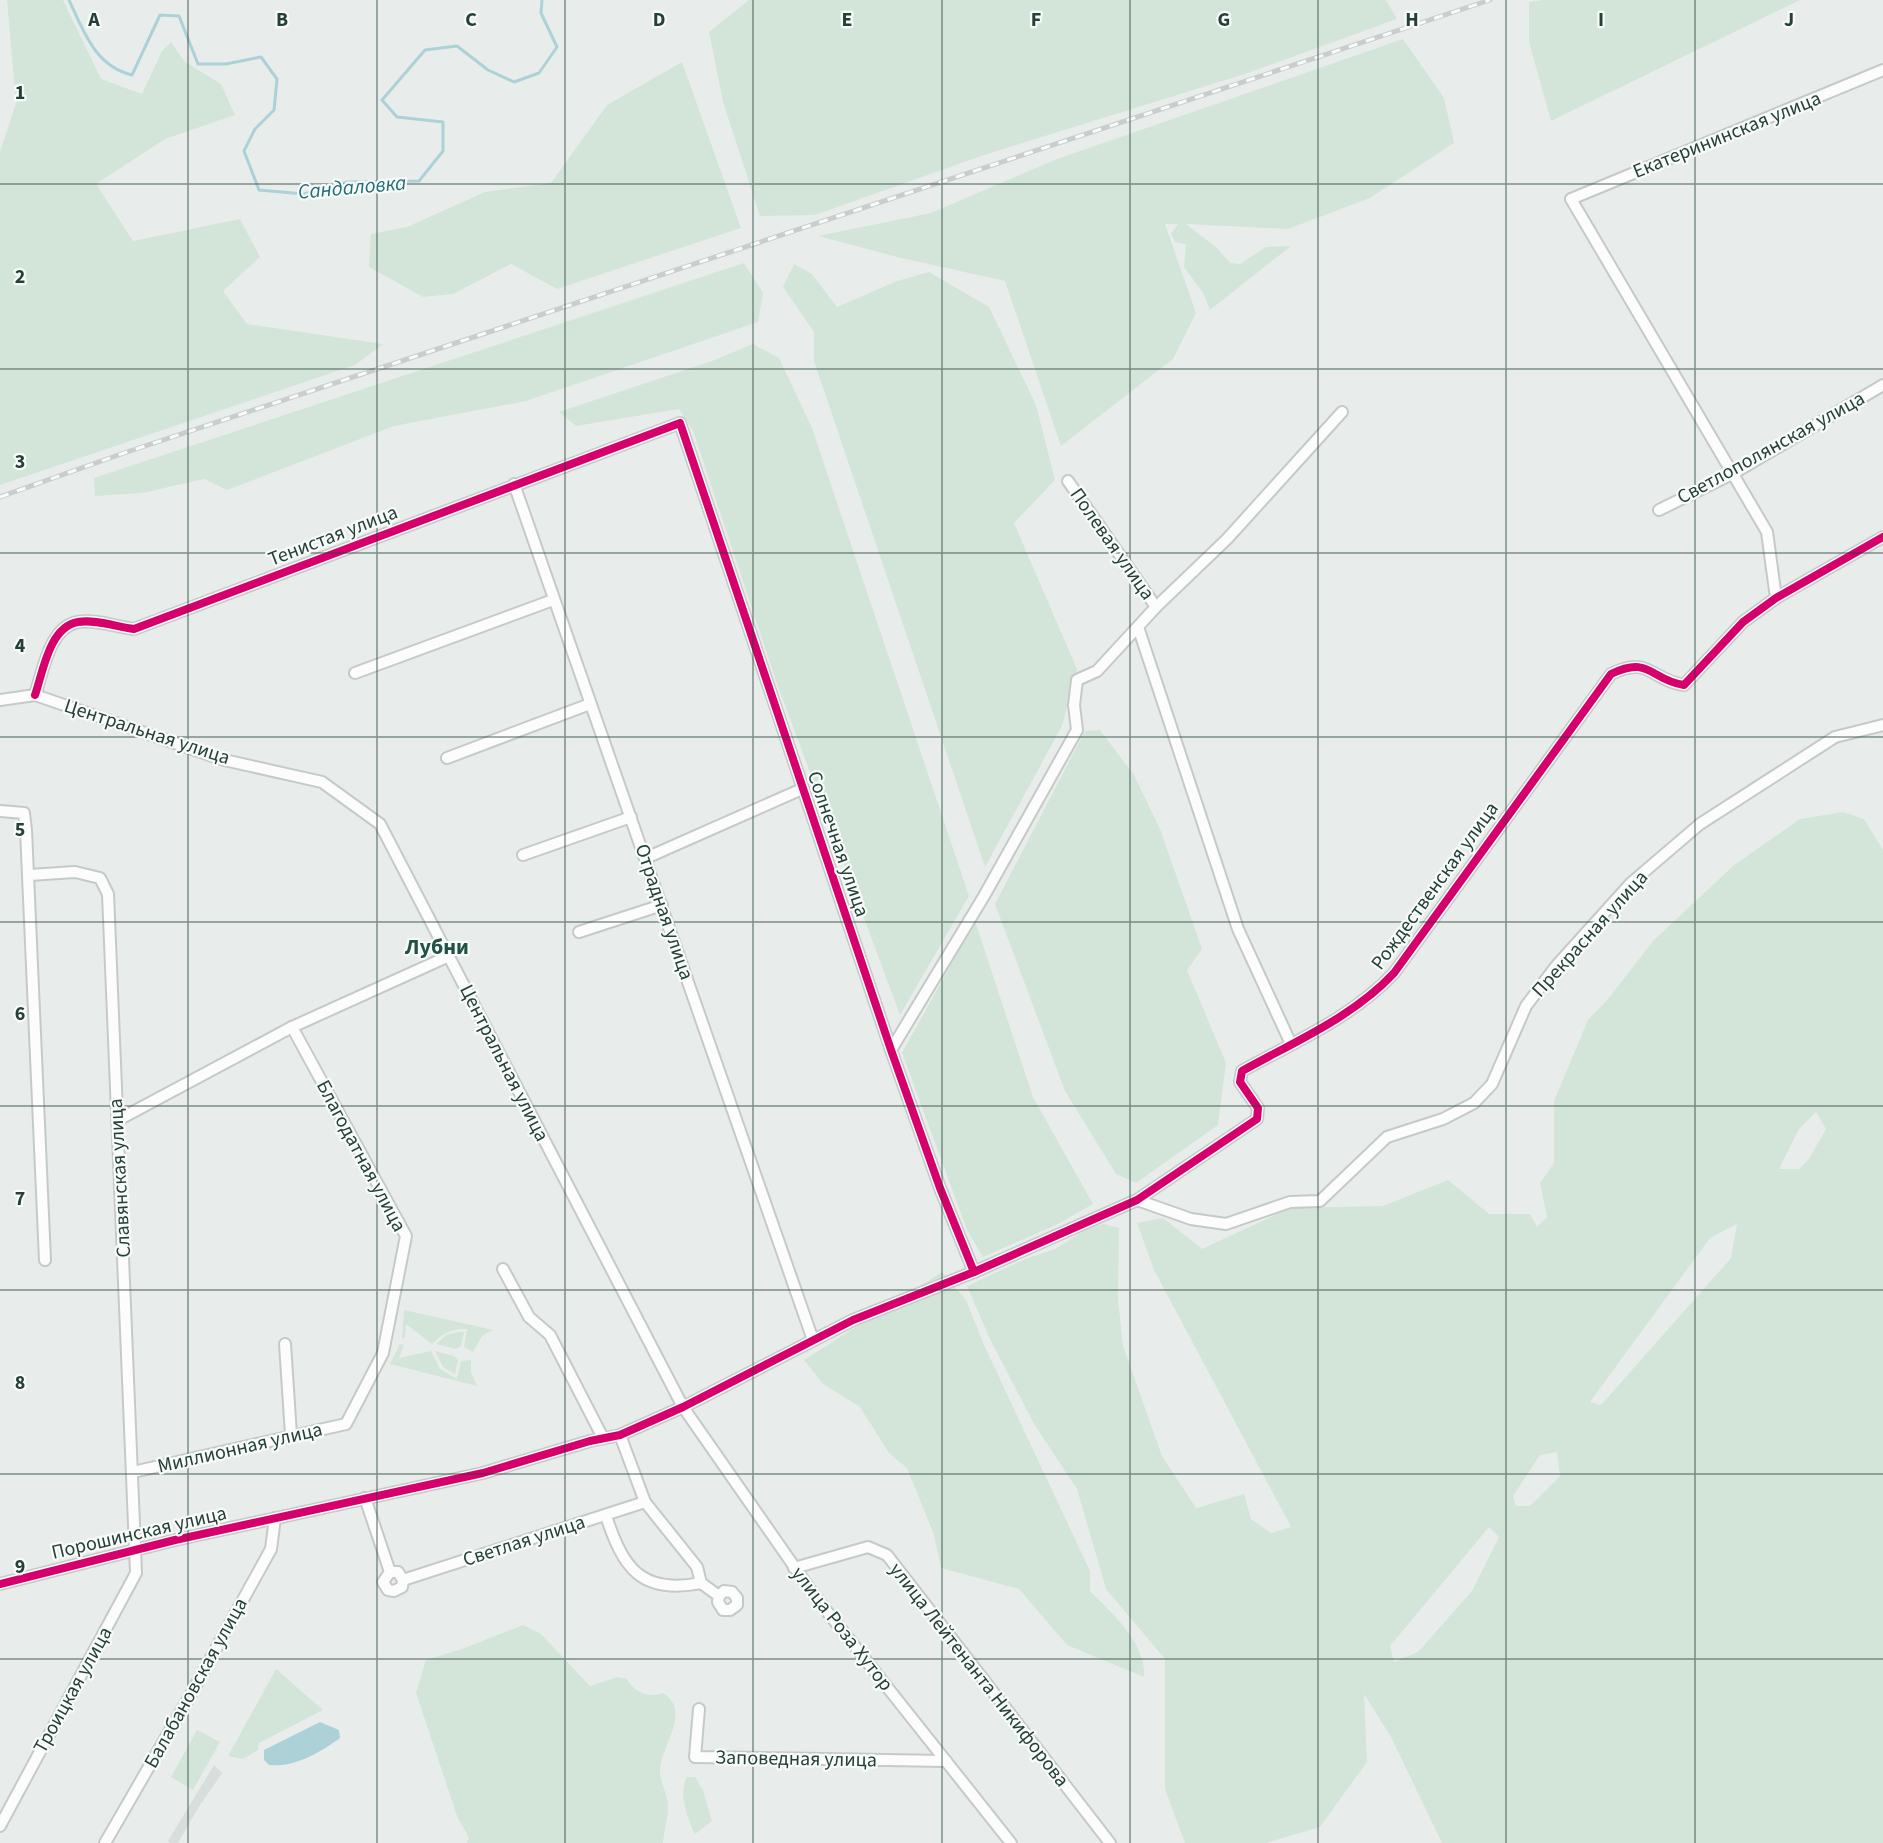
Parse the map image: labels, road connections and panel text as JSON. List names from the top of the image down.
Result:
{
  "streets": {
    "street": [
      "Екатерининская улица",
      "Светлополянская улица",
      "Тенистая улица",
      "Полевая улица",
      "Центральная улица",
      "Солнечная улица",
      "Рождественская улица",
      "Отрадная улица",
      "Прекрасная улица",
      "Благодатная улица",
      "Славянская улица",
      "Миллионная улица",
      "Порошинская улица",
      "Светлая улица",
      "улица Роза Хутор",
      "улица Лейтенанта Никифорова",
      "Балабановская улица",
      "Троицкая улица",
      "Заповедная улица"
    ]
  },
  "crossings": [
    ["Екатерининская улица", "Светлополянская улица"],
    ["Тенистая улица", "Центральная улица"],
    ["Тенистая улица", "Солнечная улица"],
    ["Тенистая улица", "Отрадная улица"],
    ["Центральная улица", "Порошинская улица"],
    ["Центральная улица", "улица Роза Хутор"],
    ["Солнечная улица", "Порошинская улица"],
    ["Рождественская улица", "Порошинская улица"],
    ["Отрадная улица", "Порошинская улица"],
    ["Прекрасная улица", "Порошинская улица"],
    ["Благодатная улица", "Миллионная улица"],
    ["Славянская улица", "Миллионная улица"],
    ["Славянская улица", "Порошинская улица"],
    ["Славянская улица", "Троицкая улица"],
    ["Порошинская улица", "улица Роза Хутор"],
    ["Порошинская улица", "Балабановская улица"],
    ["Порошинская улица", "Троицкая улица"],
    ["улица Роза Хутор", "улица Лейтенанта Никифорова"],
    ["улица Роза Хутор", "Заповедная улица"]
  ],
  "districts": ["Лубни"],
  "water": ["Сандаловка"],
  "grid": {
    "columns": [
      "A",
      "B",
      "C",
      "D",
      "E",
      "F",
      "G",
      "H",
      "I",
      "J"
    ],
    "rows": [
      "1",
      "2",
      "3",
      "4",
      "5",
      "6",
      "7",
      "8",
      "9"
    ]
  }
}
